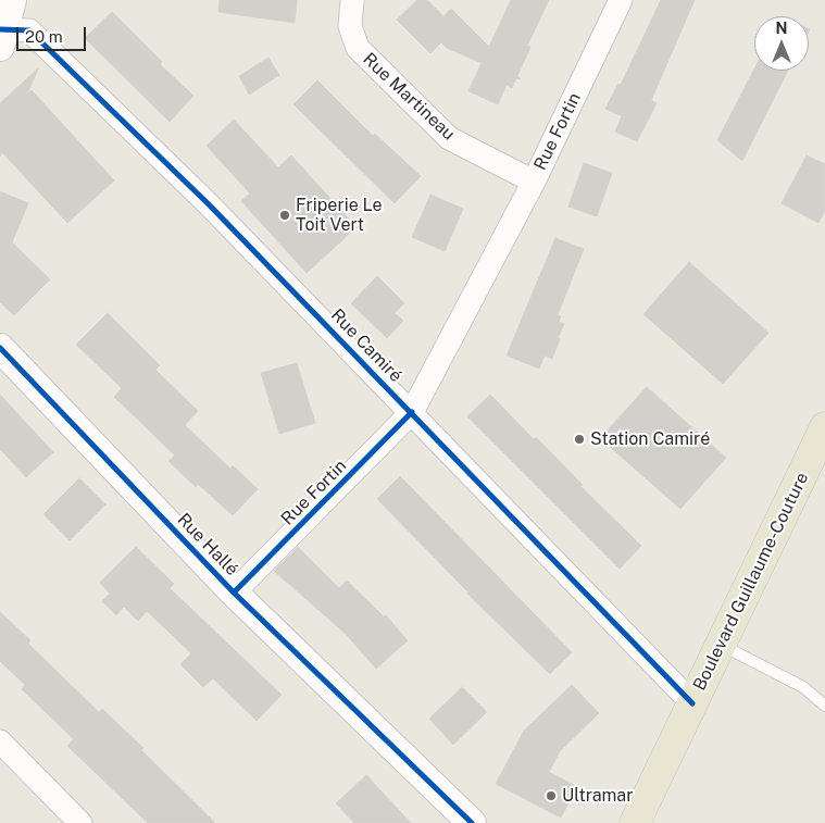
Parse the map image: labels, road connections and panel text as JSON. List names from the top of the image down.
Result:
{
  "streets": {
    "main road": ["Boulevard Guillaume-Couture"],
    "street": [
      "Rue Martineau",
      "Rue Fortin",
      "Rue Camiré",
      "Rue Hallé"
    ]
  },
  "crossings": [
    ["Rue Martineau", "Rue Fortin"],
    ["Rue Fortin", "Rue Camiré"],
    ["Rue Fortin", "Rue Hallé"],
    ["Rue Camiré", "Boulevard Guillaume-Couture"]
  ],
  "places": ["Friperie Le Toit Vert", "Station Camiré", "Ultramar"],
  "scale_bar": "20 m",
  "north": "top"
}
